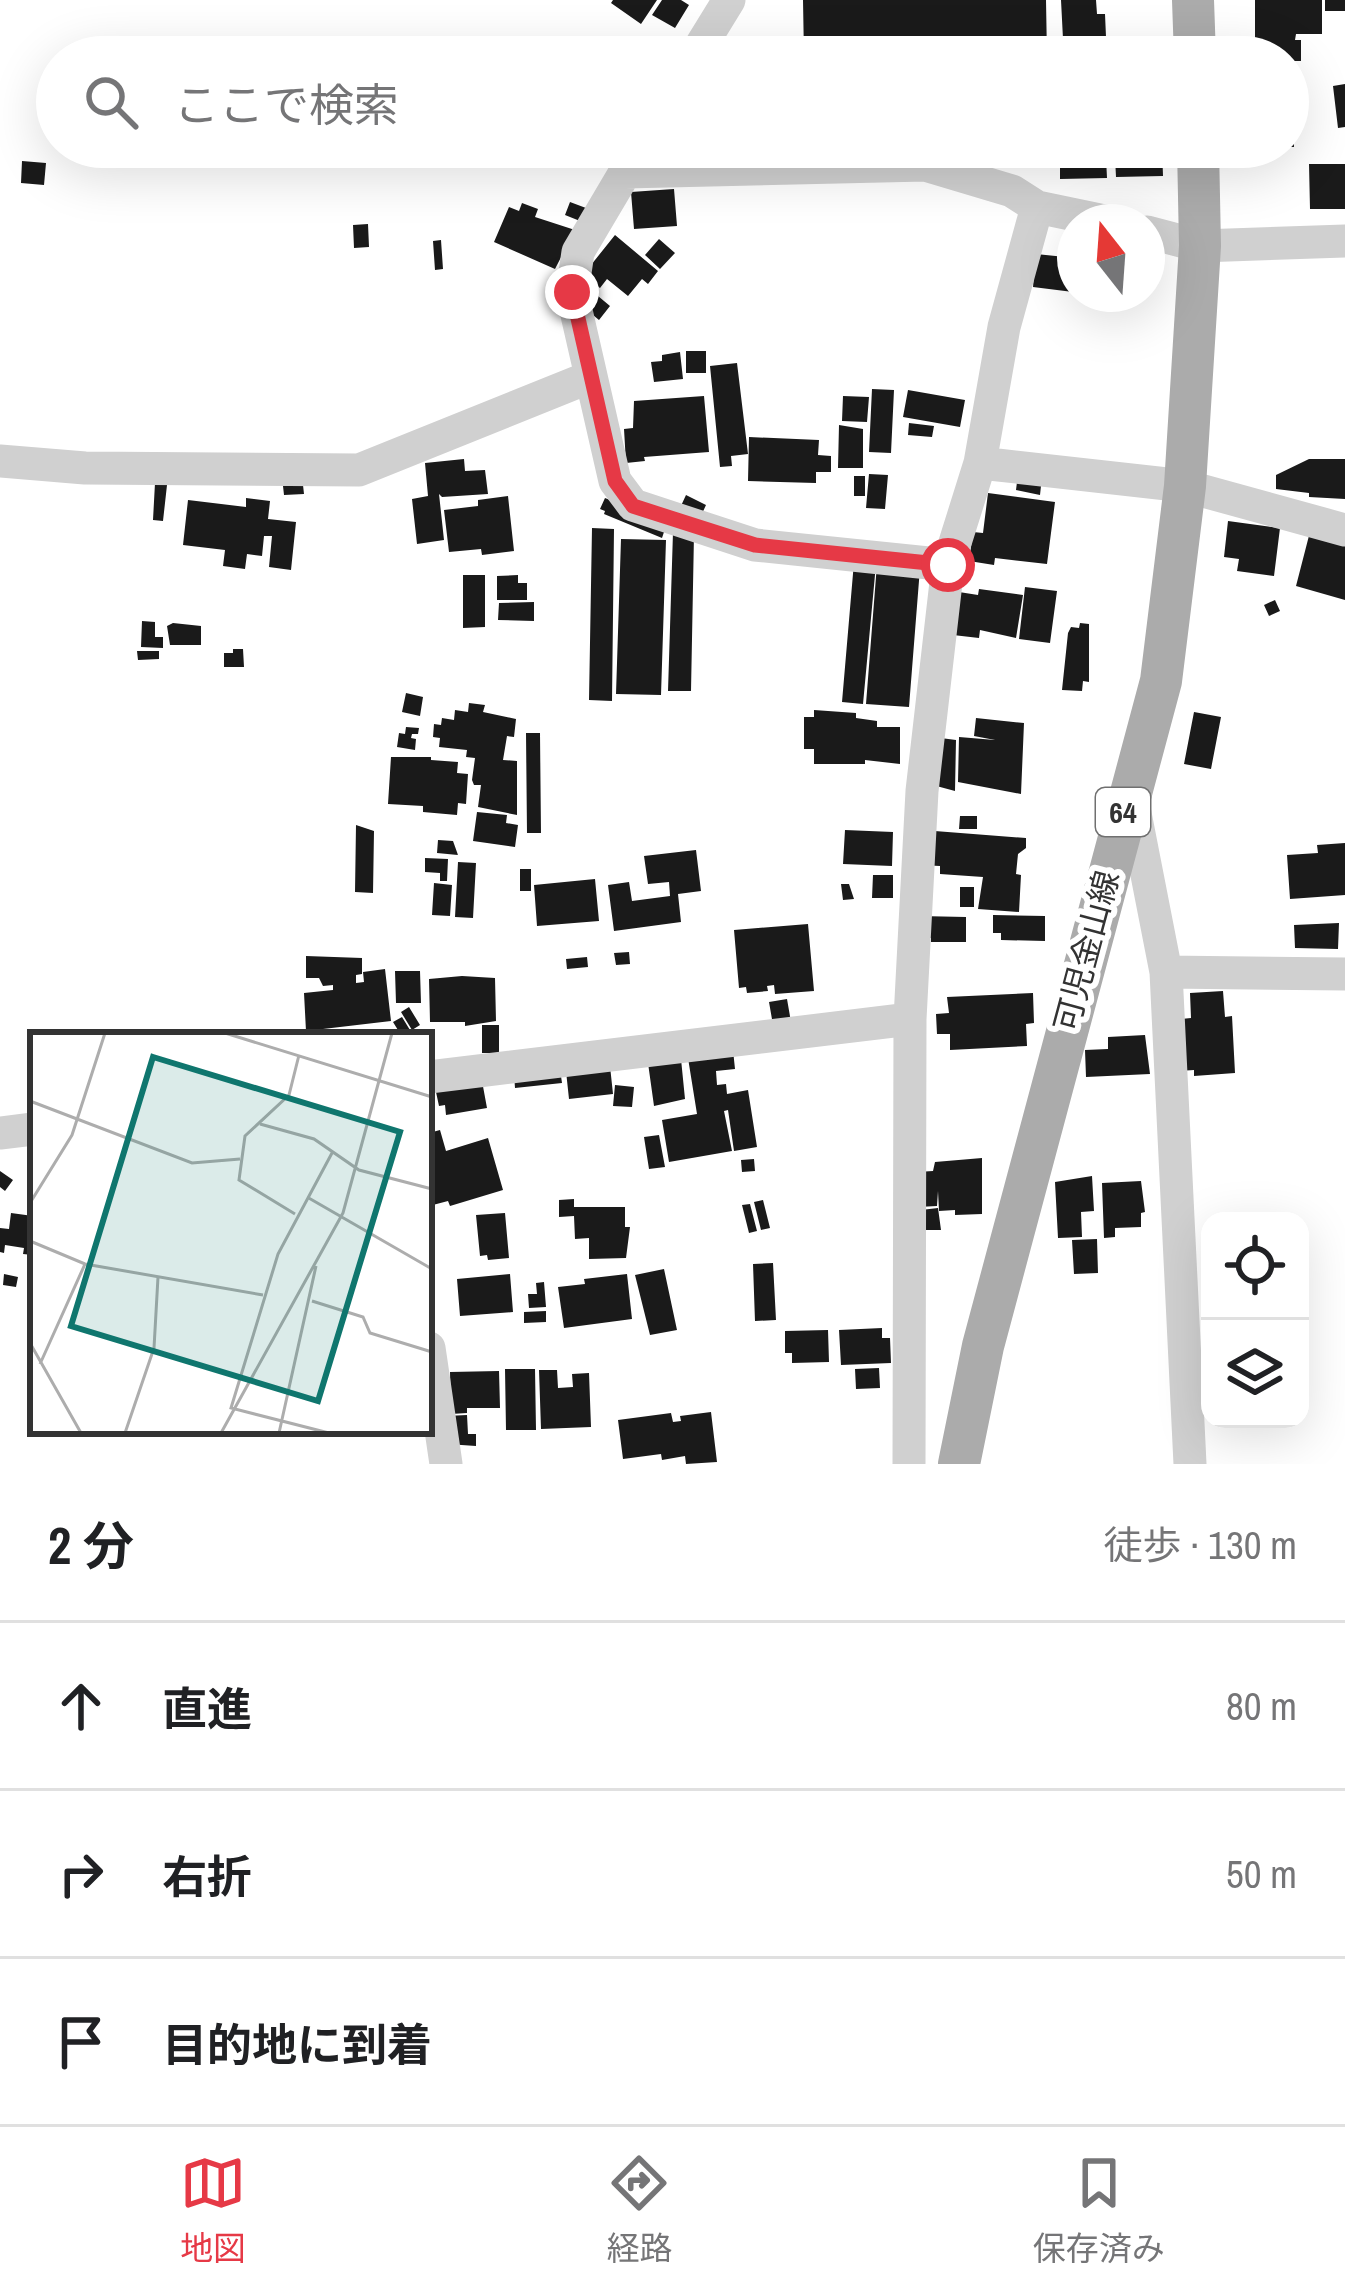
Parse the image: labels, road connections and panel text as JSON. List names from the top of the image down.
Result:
{
  "streets": {
    "main road": ["64", "可児金山線"]
  },
  "north": "top",
  "page": {
    "search": "ここで検索",
    "heading": ["2 分", "徒歩 · 130 m"],
    "list": [
      ["直進", "80 m"],
      ["右折", "50 m"],
      "目的地に到着"
    ],
    "nav": ["地図", "経路", "保存済み"]
  }
}
